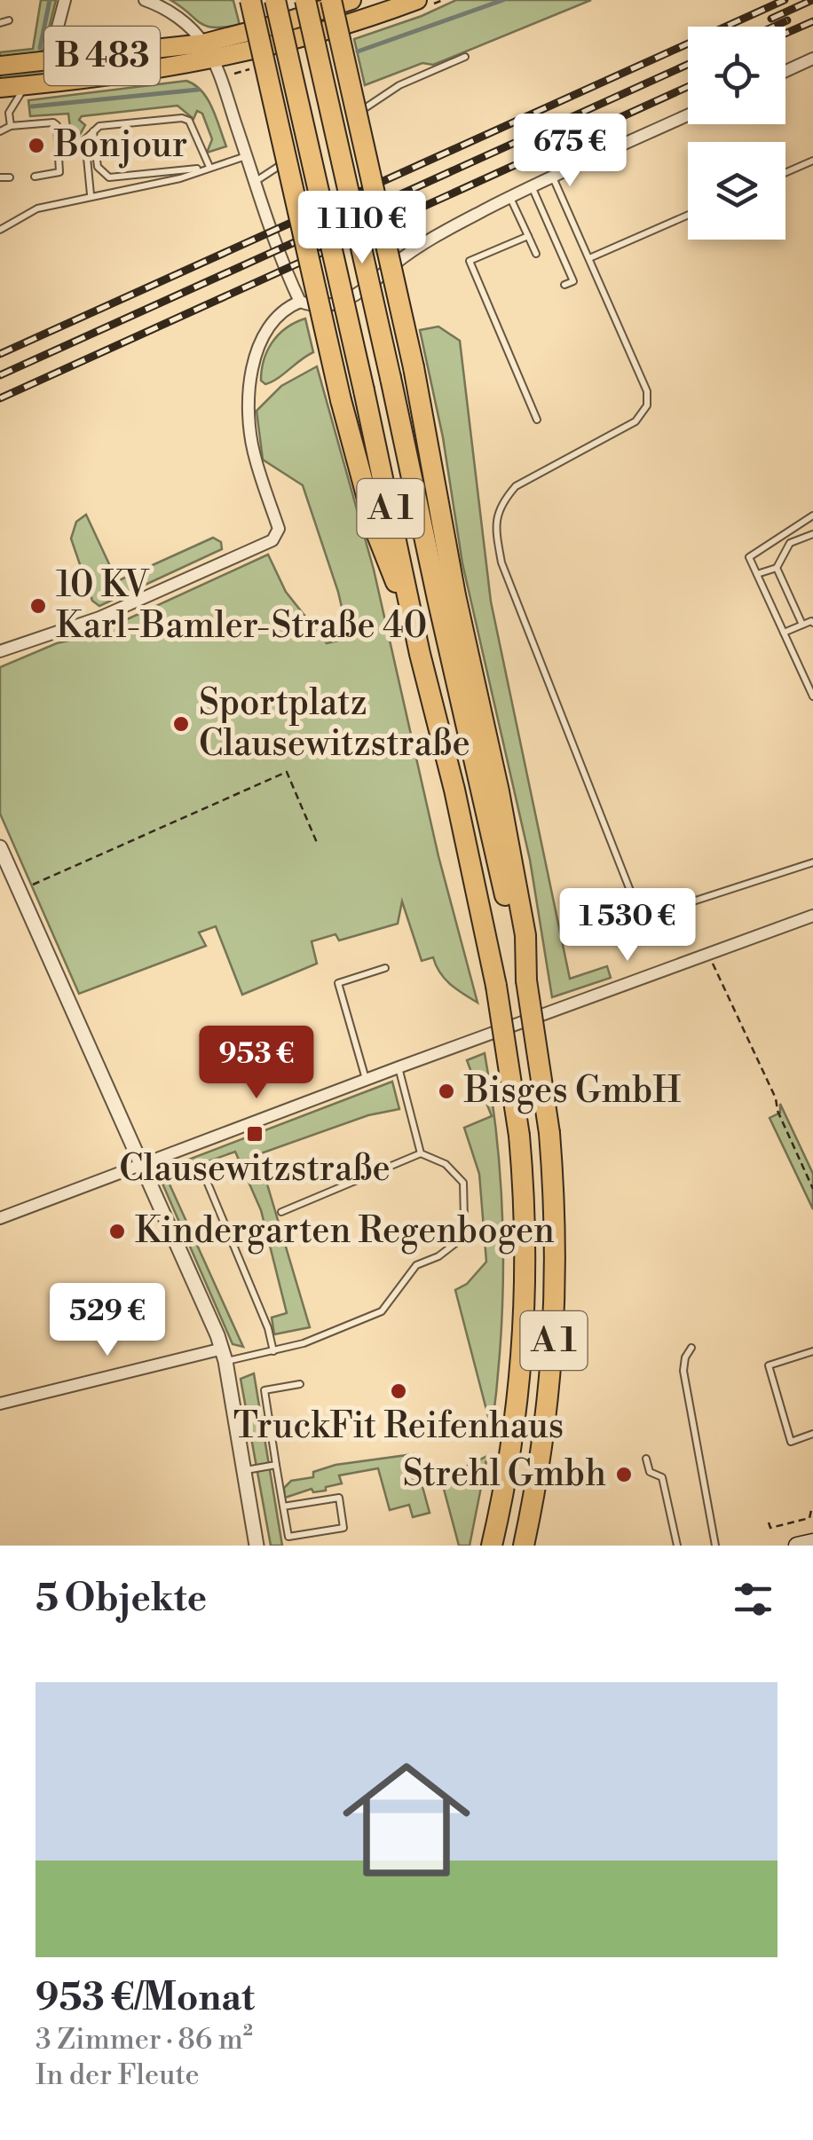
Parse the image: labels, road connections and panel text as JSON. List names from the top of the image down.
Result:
{
  "streets": {
    "highway": ["A 1"],
    "main road": ["B 483"]
  },
  "crossings": [
    ["B 483", "A 1"]
  ],
  "places": {
    "other": [
      "Bonjour",
      "10 KV Karl-Bamler-Straße 40",
      "Sportplatz Clausewitzstraße",
      "Bisges GmbH",
      "Kindergarten Regenbogen",
      "TruckFit Reifenhaus",
      "Strehl Gmbh"
    ],
    "transit": ["Clausewitzstraße"]
  },
  "page": {
    "price": [
      "675 €",
      "1 110 €",
      "1 530 €",
      "953 €",
      "529 €"
    ],
    "heading": "5 Objekte",
    "list": [
      {
        "name": "953 €/Monat",
        "note": "3 Zimmer · 86 m² · In der Fleute"
      }
    ]
  }
}
